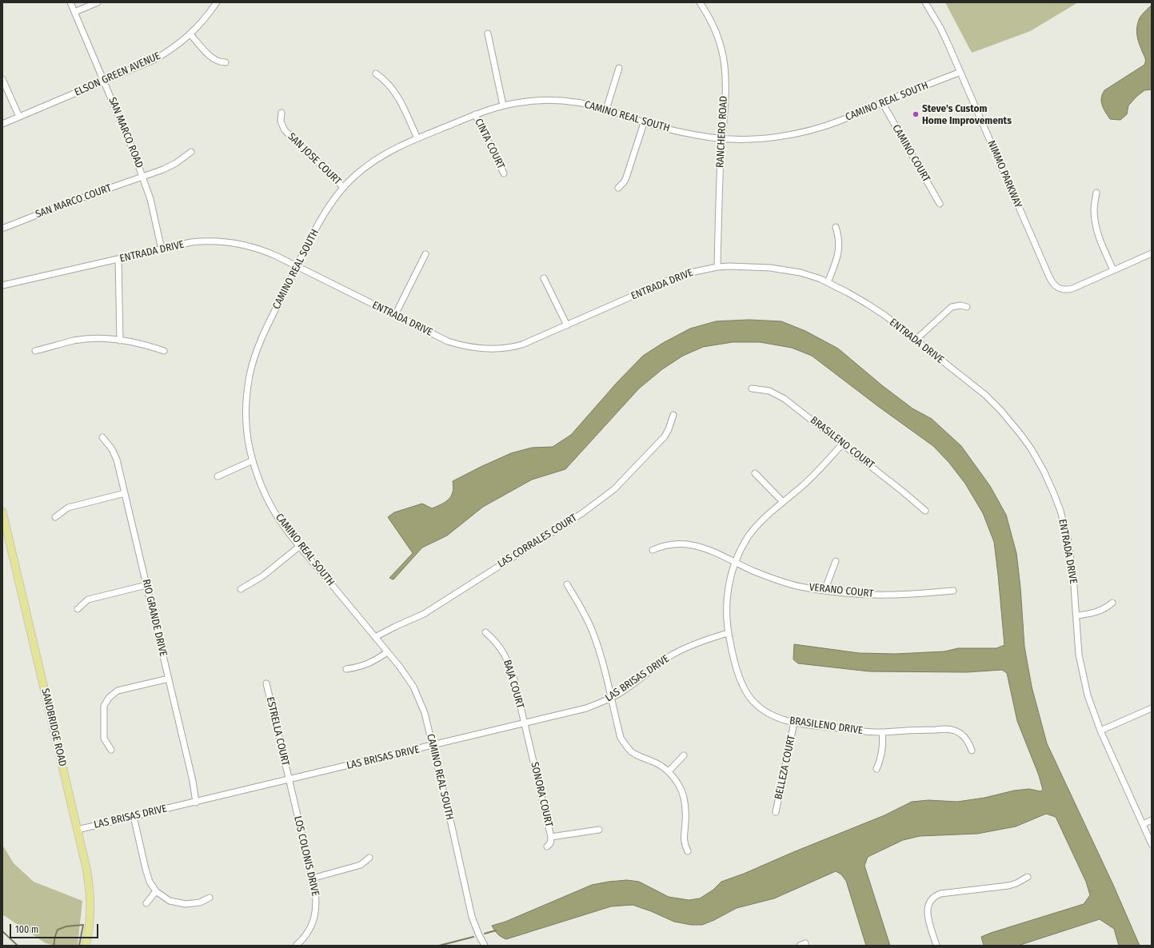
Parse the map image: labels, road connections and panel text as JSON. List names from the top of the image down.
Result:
{
  "streets": {
    "main road": ["SANDBRIDGE ROAD"],
    "street": [
      "ELSON GREEN AVENUE",
      "CAMINO REAL SOUTH",
      "RANCHERO ROAD",
      "SAN MARCO ROAD",
      "CINTA COURT",
      "CAMINO COURT",
      "SAN JOSE COURT",
      "NIMMO PARKWAY",
      "SAN MARCO COURT",
      "ENTRADA DRIVE",
      "BRASILENO COURT",
      "LAS CORRALES COURT",
      "VERANO COURT",
      "RIO GRANDE DRIVE",
      "LAS BRISAS DRIVE",
      "BAJA COURT",
      "BRASILENO DRIVE",
      "ESTRELLA COURT",
      "BELLEZA COURT",
      "SONORA COURT",
      "LOS COLONIS DRIVE"
    ]
  },
  "crossings": [
    ["ELSON GREEN AVENUE", "SAN MARCO ROAD"],
    ["CAMINO REAL SOUTH", "RANCHERO ROAD"],
    ["CAMINO REAL SOUTH", "CINTA COURT"],
    ["CAMINO REAL SOUTH", "CAMINO COURT"],
    ["CAMINO REAL SOUTH", "SAN JOSE COURT"],
    ["CAMINO REAL SOUTH", "NIMMO PARKWAY"],
    ["CAMINO REAL SOUTH", "ENTRADA DRIVE"],
    ["CAMINO REAL SOUTH", "LAS CORRALES COURT"],
    ["CAMINO REAL SOUTH", "LAS BRISAS DRIVE"],
    ["RANCHERO ROAD", "ENTRADA DRIVE"],
    ["SAN MARCO ROAD", "SAN MARCO COURT"],
    ["SAN MARCO ROAD", "ENTRADA DRIVE"],
    ["BRASILENO COURT", "BRASILENO DRIVE"],
    ["VERANO COURT", "BRASILENO DRIVE"],
    ["RIO GRANDE DRIVE", "LAS BRISAS DRIVE"],
    ["LAS BRISAS DRIVE", "BAJA COURT"],
    ["LAS BRISAS DRIVE", "BRASILENO DRIVE"],
    ["LAS BRISAS DRIVE", "SANDBRIDGE ROAD"],
    ["LAS BRISAS DRIVE", "ESTRELLA COURT"],
    ["LAS BRISAS DRIVE", "SONORA COURT"],
    ["LAS BRISAS DRIVE", "LOS COLONIS DRIVE"],
    ["BAJA COURT", "SONORA COURT"],
    ["BRASILENO DRIVE", "BELLEZA COURT"],
    ["ESTRELLA COURT", "LOS COLONIS DRIVE"]
  ],
  "places": ["Steve's Custom Home Improvements"],
  "scale_bar": "100 m"
}
